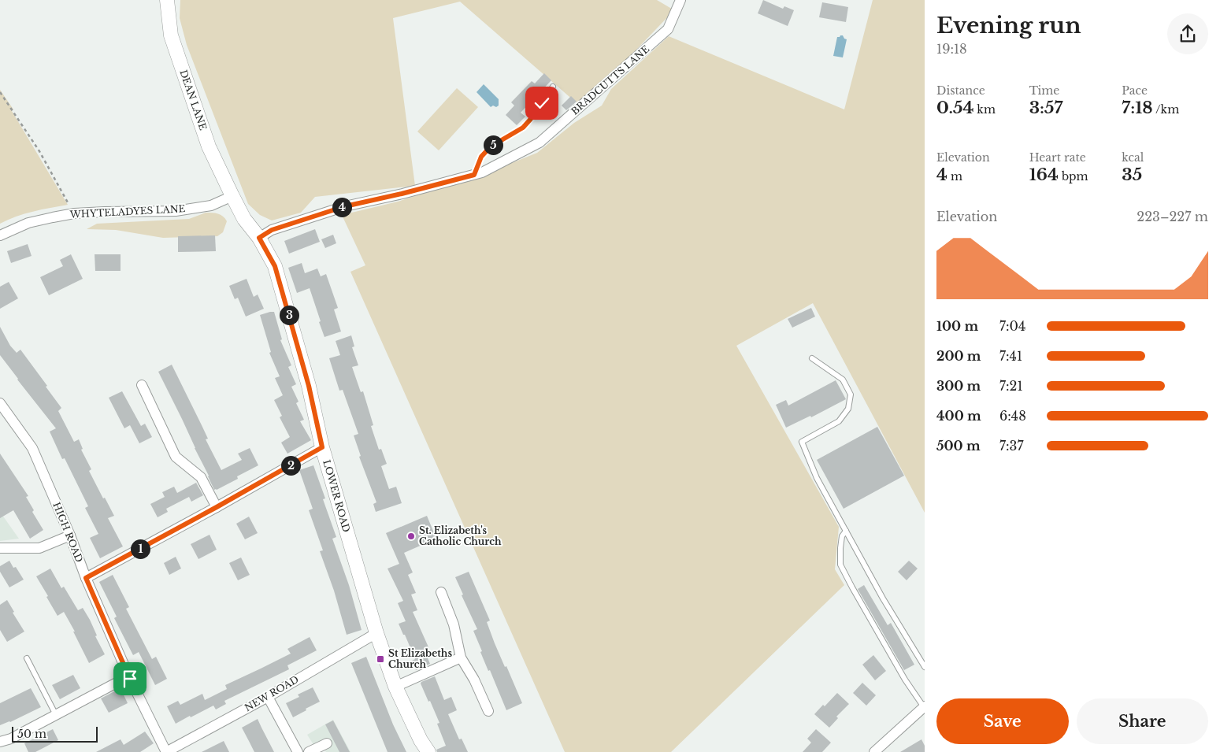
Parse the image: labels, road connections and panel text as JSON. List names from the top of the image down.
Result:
{
  "streets": {
    "street": [
      "BRADCUTTS LANE",
      "DEAN LANE",
      "WHYTELADYES LANE",
      "LOWER ROAD",
      "HIGH ROAD",
      "NEW ROAD"
    ]
  },
  "crossings": [
    ["BRADCUTTS LANE", "LOWER ROAD"],
    ["DEAN LANE", "WHYTELADYES LANE"],
    ["DEAN LANE", "LOWER ROAD"],
    ["WHYTELADYES LANE", "LOWER ROAD"],
    ["LOWER ROAD", "NEW ROAD"],
    ["HIGH ROAD", "NEW ROAD"]
  ],
  "places": {
    "other": ["St. Elizabeth's Catholic Church"],
    "transit": ["St Elizabeths Church"]
  },
  "scale_bar": "50 m",
  "page": {
    "heading": ["Evening run", "19:18"],
    "stats": [
      ["Distance", "0.54 km"],
      ["Time", "3:57"],
      ["Pace", "7:18 /km"],
      ["Elevation", "4 m"],
      ["Heart rate", "164 bpm"],
      ["kcal", "35"]
    ],
    "pins": [
      "5",
      "4",
      "3",
      "2",
      "1"
    ],
    "chart": ["Elevation", "223–227 m"],
    "list": [
      {
        "name": "100 m",
        "note": "7:04"
      },
      {
        "name": "200 m",
        "note": "7:41"
      },
      {
        "name": "300 m",
        "note": "7:21"
      },
      {
        "name": "400 m",
        "note": "6:48"
      },
      {
        "name": "500 m",
        "note": "7:37"
      }
    ],
    "buttons": ["Save", "Share"],
    "scale": "50 m"
  }
}
